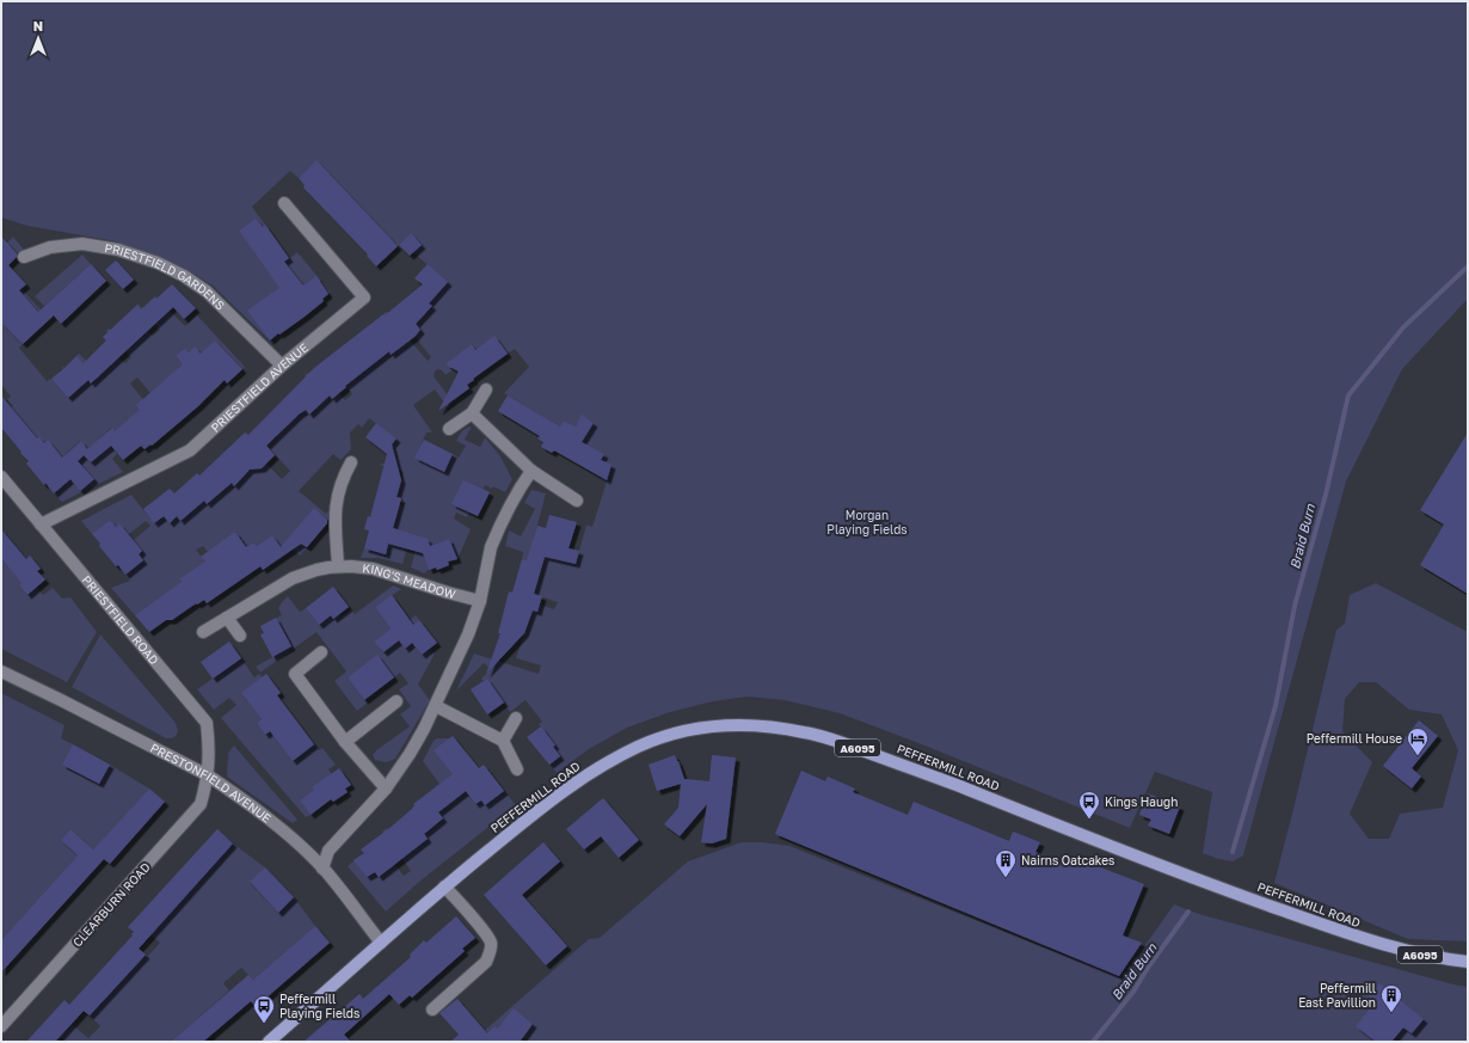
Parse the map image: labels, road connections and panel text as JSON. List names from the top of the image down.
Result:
{
  "streets": {
    "main road": ["A6095", "PEFFERMILL ROAD"],
    "street": [
      "PRIESTFIELD GARDENS",
      "PRIESTFIELD AVENUE",
      "KING'S MEADOW",
      "PRIESTFIELD ROAD",
      "PRESTONFIELD AVENUE",
      "CLEARBURN ROAD"
    ]
  },
  "crossings": [
    ["PRIESTFIELD GARDENS", "PRIESTFIELD AVENUE"],
    ["PRIESTFIELD AVENUE", "PRIESTFIELD ROAD"],
    ["PRIESTFIELD ROAD", "PRESTONFIELD AVENUE"],
    ["PRIESTFIELD ROAD", "CLEARBURN ROAD"],
    ["PEFFERMILL ROAD", "PRESTONFIELD AVENUE"],
    ["PRESTONFIELD AVENUE", "CLEARBURN ROAD"]
  ],
  "water": ["Braid Burn"],
  "parks": ["Morgan Playing Fields"],
  "places": {
    "hotel": ["Peffermill House"],
    "bus stop": ["Kings Haugh", "Peffermill Playing Fields"],
    "building": ["Nairns Oatcakes", "Peffermill East Pavillion"]
  },
  "north": "top"
}
